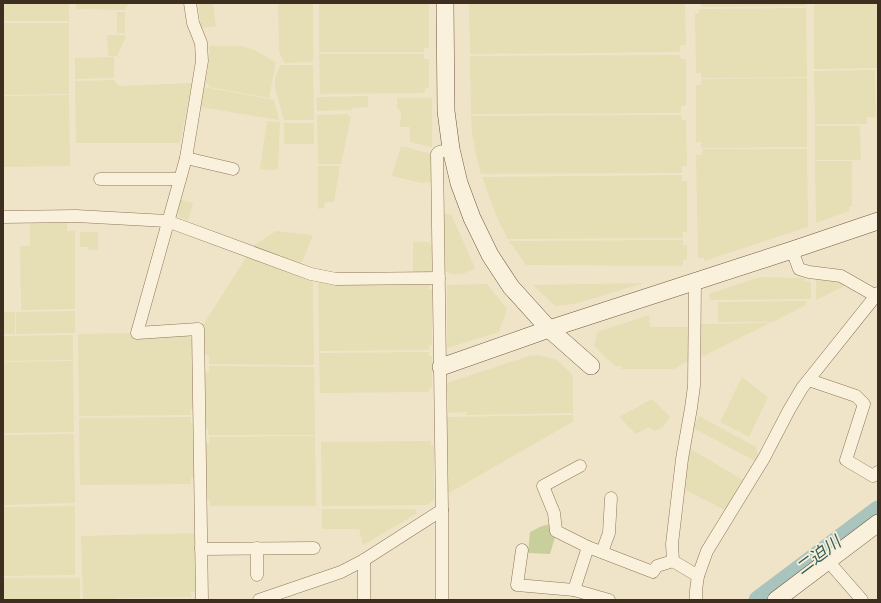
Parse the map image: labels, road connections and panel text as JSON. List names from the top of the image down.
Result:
{
  "water": ["二迫川"]
}
